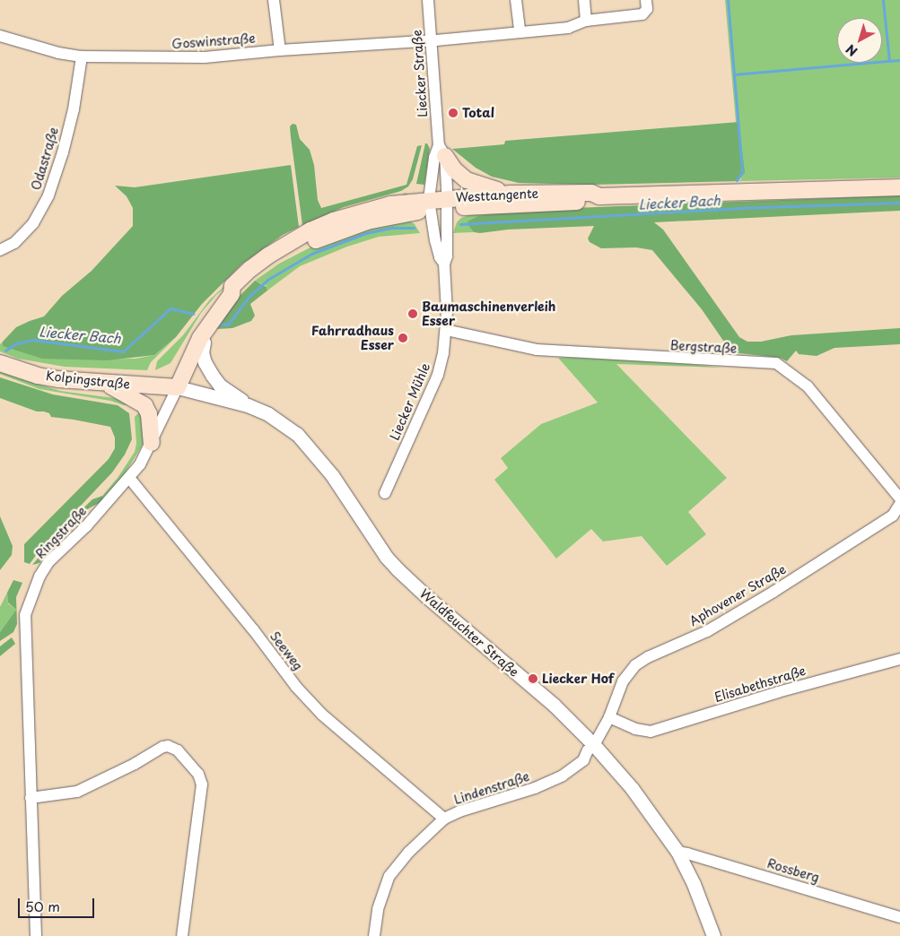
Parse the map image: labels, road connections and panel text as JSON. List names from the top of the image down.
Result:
{
  "streets": {
    "main road": ["Westtangente", "Kolpingstraße"],
    "street": [
      "Goswinstraße",
      "Liecker Straße",
      "Odastraße",
      "Bergstraße",
      "Liecker Mühle",
      "Ringstraße",
      "Aphovener Straße",
      "Waldfeuchter Straße",
      "Seeweg",
      "Elisabethstraße",
      "Lindenstraße",
      "Rossberg"
    ]
  },
  "crossings": [
    ["Goswinstraße", "Liecker Straße"],
    ["Goswinstraße", "Odastraße"],
    ["Liecker Straße", "Westtangente"],
    ["Liecker Straße", "Liecker Mühle"],
    ["Westtangente", "Liecker Mühle"],
    ["Bergstraße", "Liecker Mühle"],
    ["Kolpingstraße", "Ringstraße"],
    ["Kolpingstraße", "Waldfeuchter Straße"],
    ["Ringstraße", "Waldfeuchter Straße"],
    ["Ringstraße", "Seeweg"],
    ["Aphovener Straße", "Waldfeuchter Straße"],
    ["Aphovener Straße", "Elisabethstraße"],
    ["Aphovener Straße", "Lindenstraße"],
    ["Waldfeuchter Straße", "Lindenstraße"],
    ["Waldfeuchter Straße", "Rossberg"],
    ["Seeweg", "Lindenstraße"]
  ],
  "water": ["Liecker Bach"],
  "places": [
    "Total",
    "Baumaschinenverleih Esser",
    "Fahrradhaus Esser",
    "Liecker Hof"
  ],
  "scale_bar": "50 m",
  "north": "bottom left"
}
